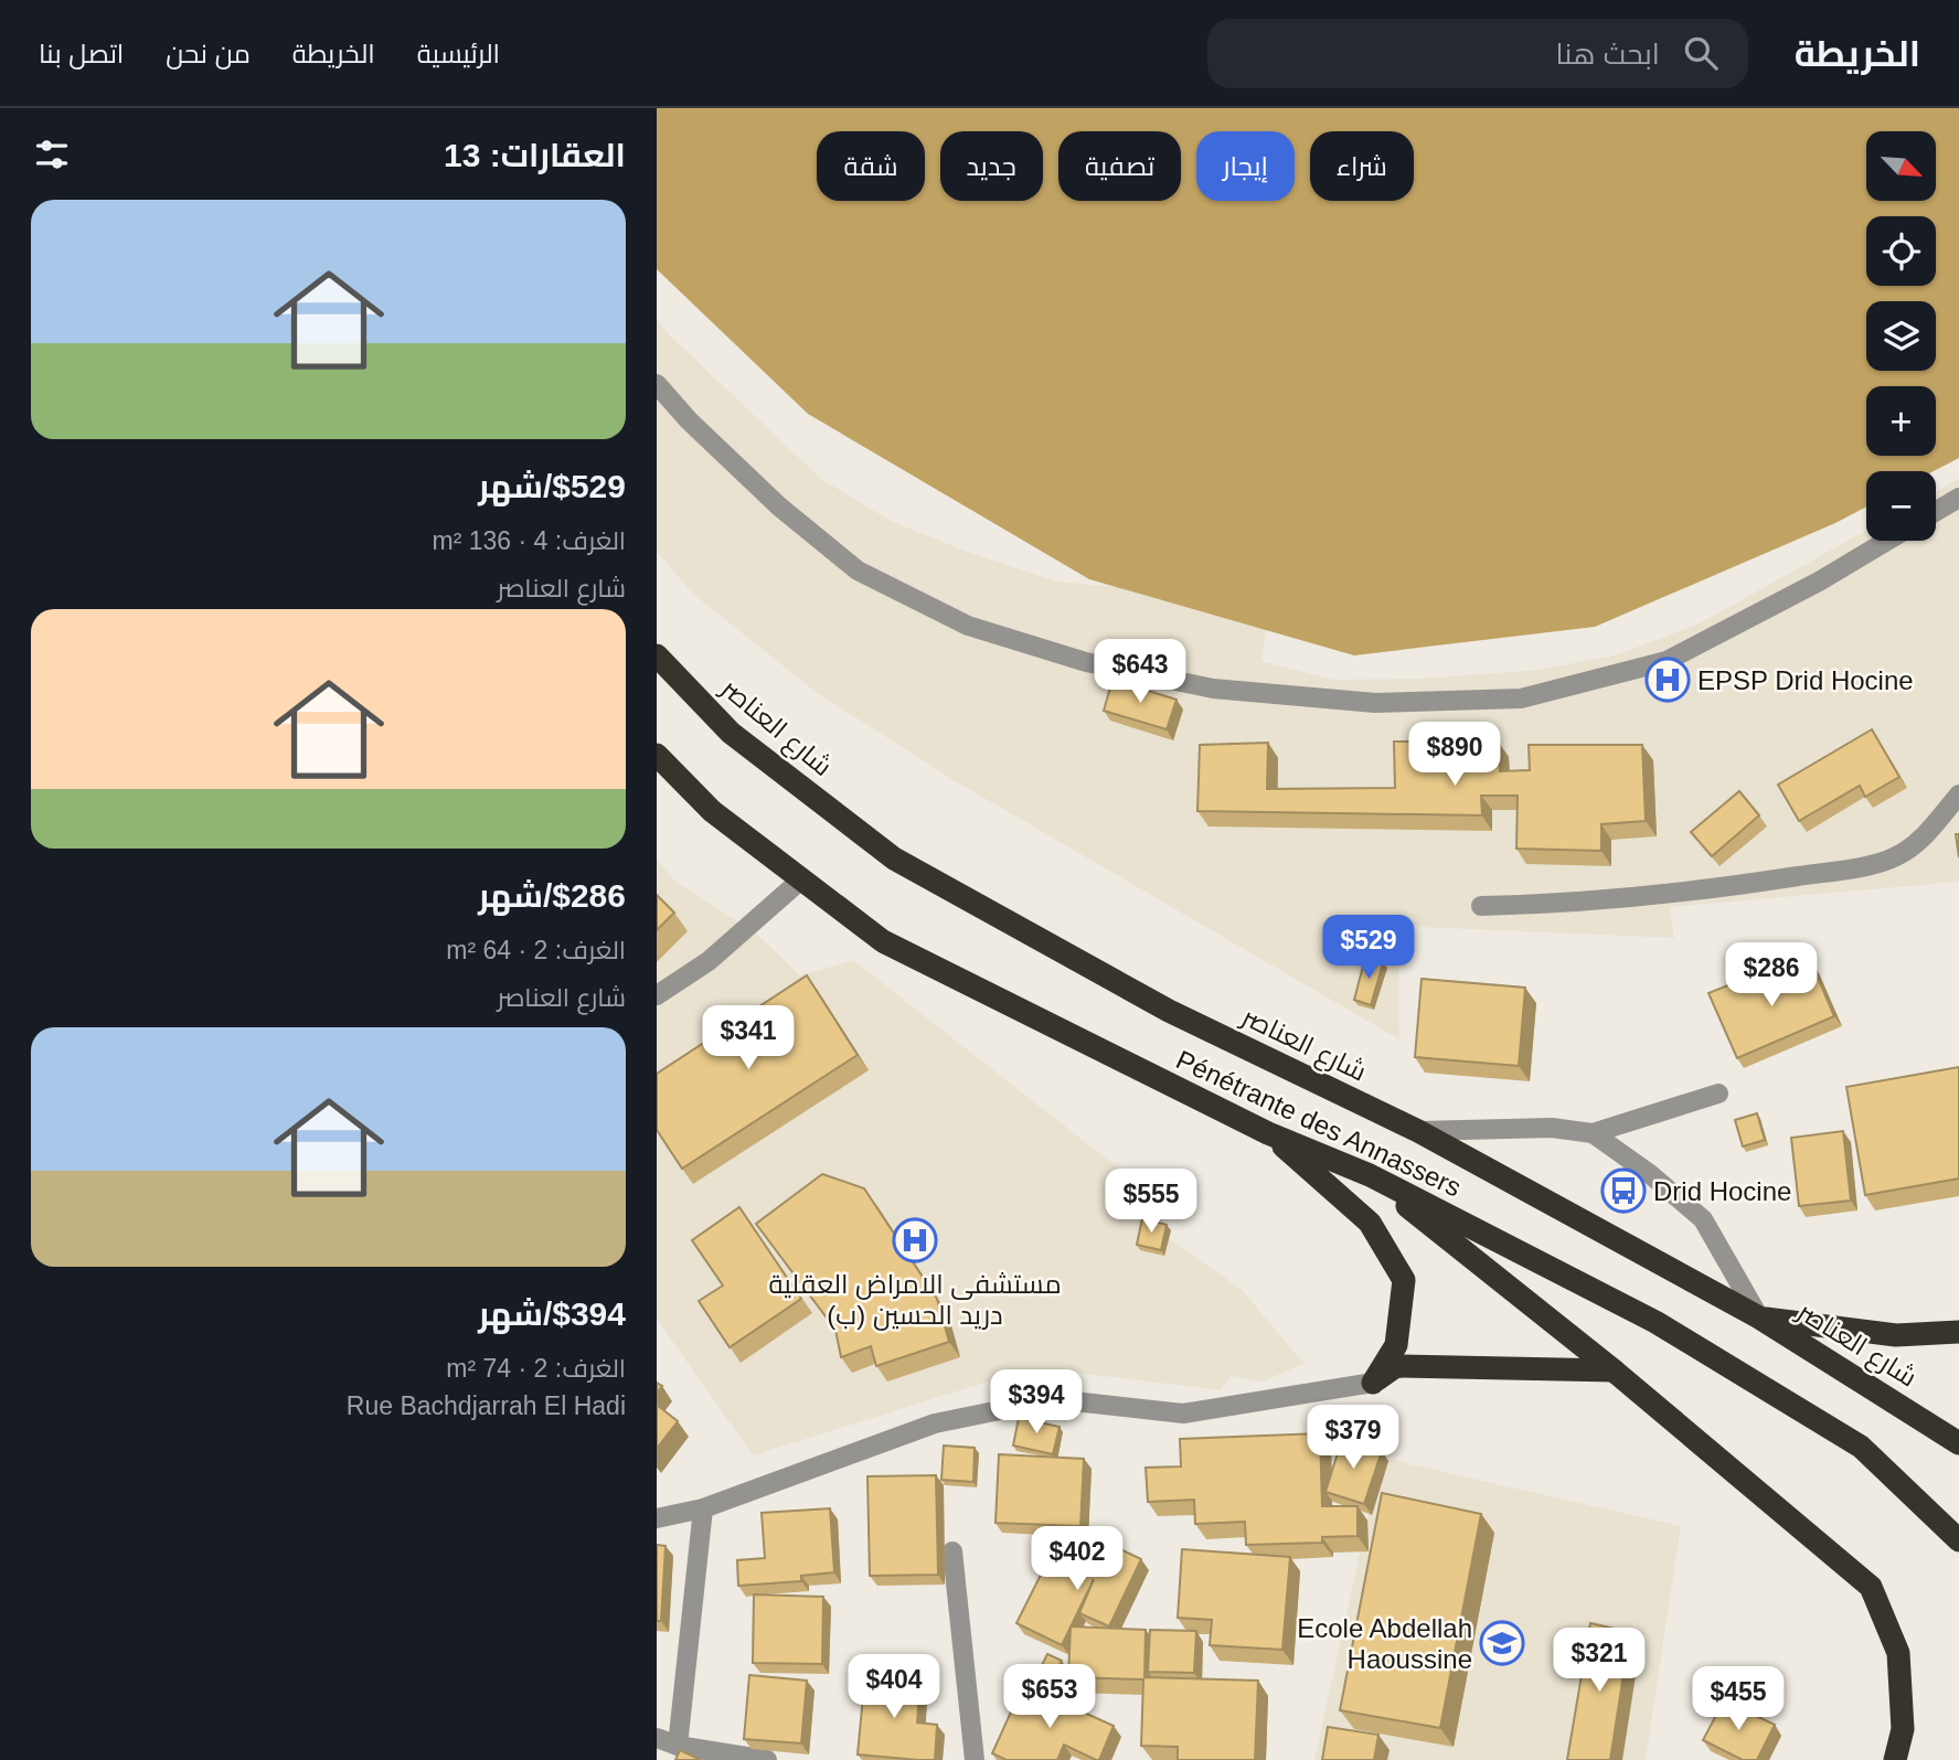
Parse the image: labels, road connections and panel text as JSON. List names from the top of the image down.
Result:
{
  "streets": {
    "highway": ["شارع العناصر", "Pénétrante des Annassers"]
  },
  "places": {
    "hospital": ["EPSP Drid Hocine", "مستشفى الامراض العقلية دريد الحسين (ب)"],
    "bus stop": ["Drid Hocine"],
    "school or university": ["Ecole Abdellah Haoussine"]
  },
  "north": "bottom right",
  "page": {
    "header": "الخريطة",
    "search": "ابحث هنا",
    "nav": [
      "الرئيسية",
      "الخريطة",
      "من نحن",
      "اتصل بنا"
    ],
    "heading": "العقارات: 13",
    "map_buttons": ["+", "−"],
    "chip": [
      "شراء",
      "إيجار",
      "تصفية",
      "جديد",
      "شقة"
    ],
    "list": [
      {
        "name": "$529/شهر",
        "note": "الغرف: 4 · 136 m² · شارع العناصر"
      },
      {
        "name": "$286/شهر",
        "note": "الغرف: 2 · 64 m² · شارع العناصر"
      },
      {
        "name": "$394/شهر",
        "note": "الغرف: 2 · 74 m² · Rue Bachdjarrah El Hadi"
      }
    ],
    "price": [
      "$643",
      "$890",
      "$529",
      "$286",
      "$341",
      "$555",
      "$394",
      "$379",
      "$402",
      "$321",
      "$404",
      "$653",
      "$455"
    ]
  }
}
